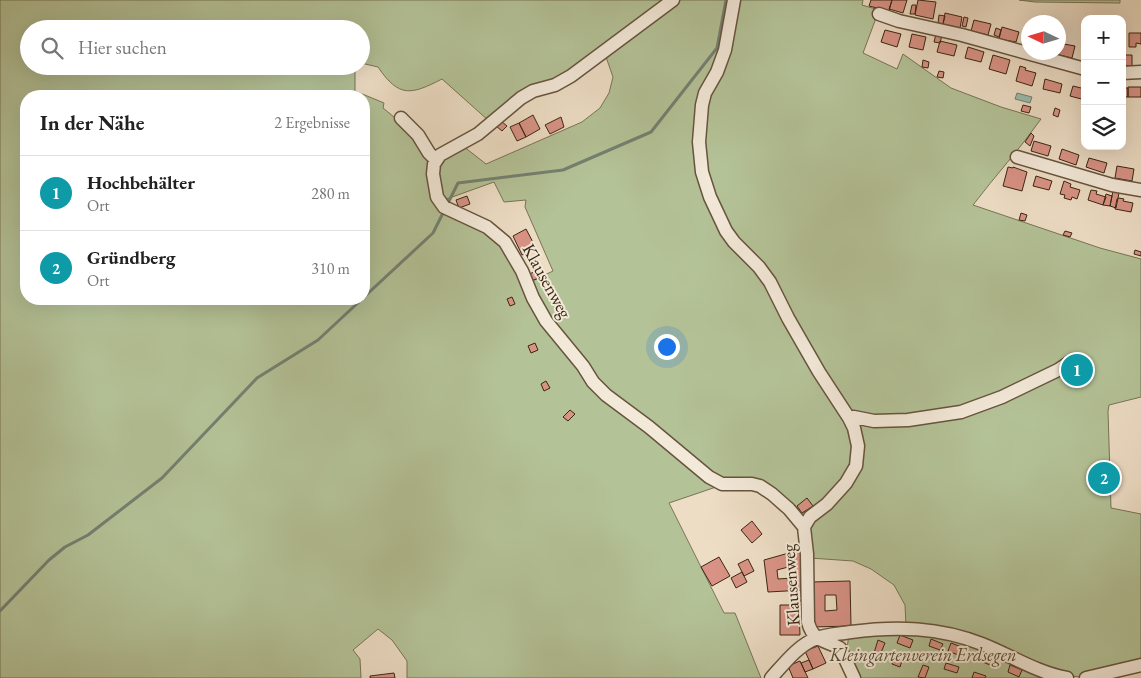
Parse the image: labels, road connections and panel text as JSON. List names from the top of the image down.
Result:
{
  "streets": {
    "street": ["Klausenweg"]
  },
  "parks": ["Kleingartenverein Erdsegen"],
  "north": "left",
  "page": {
    "map_buttons": ["+", "−"],
    "search": "Hier suchen",
    "heading": ["In der Nähe", "2 Ergebnisse"],
    "list": [
      {
        "mark": "1",
        "name": "Hochbehälter",
        "note": "Ort",
        "value": "280 m"
      },
      {
        "mark": "2",
        "name": "Gründberg",
        "note": "Ort",
        "value": "310 m"
      }
    ],
    "pins": ["1", "2"]
  }
}
